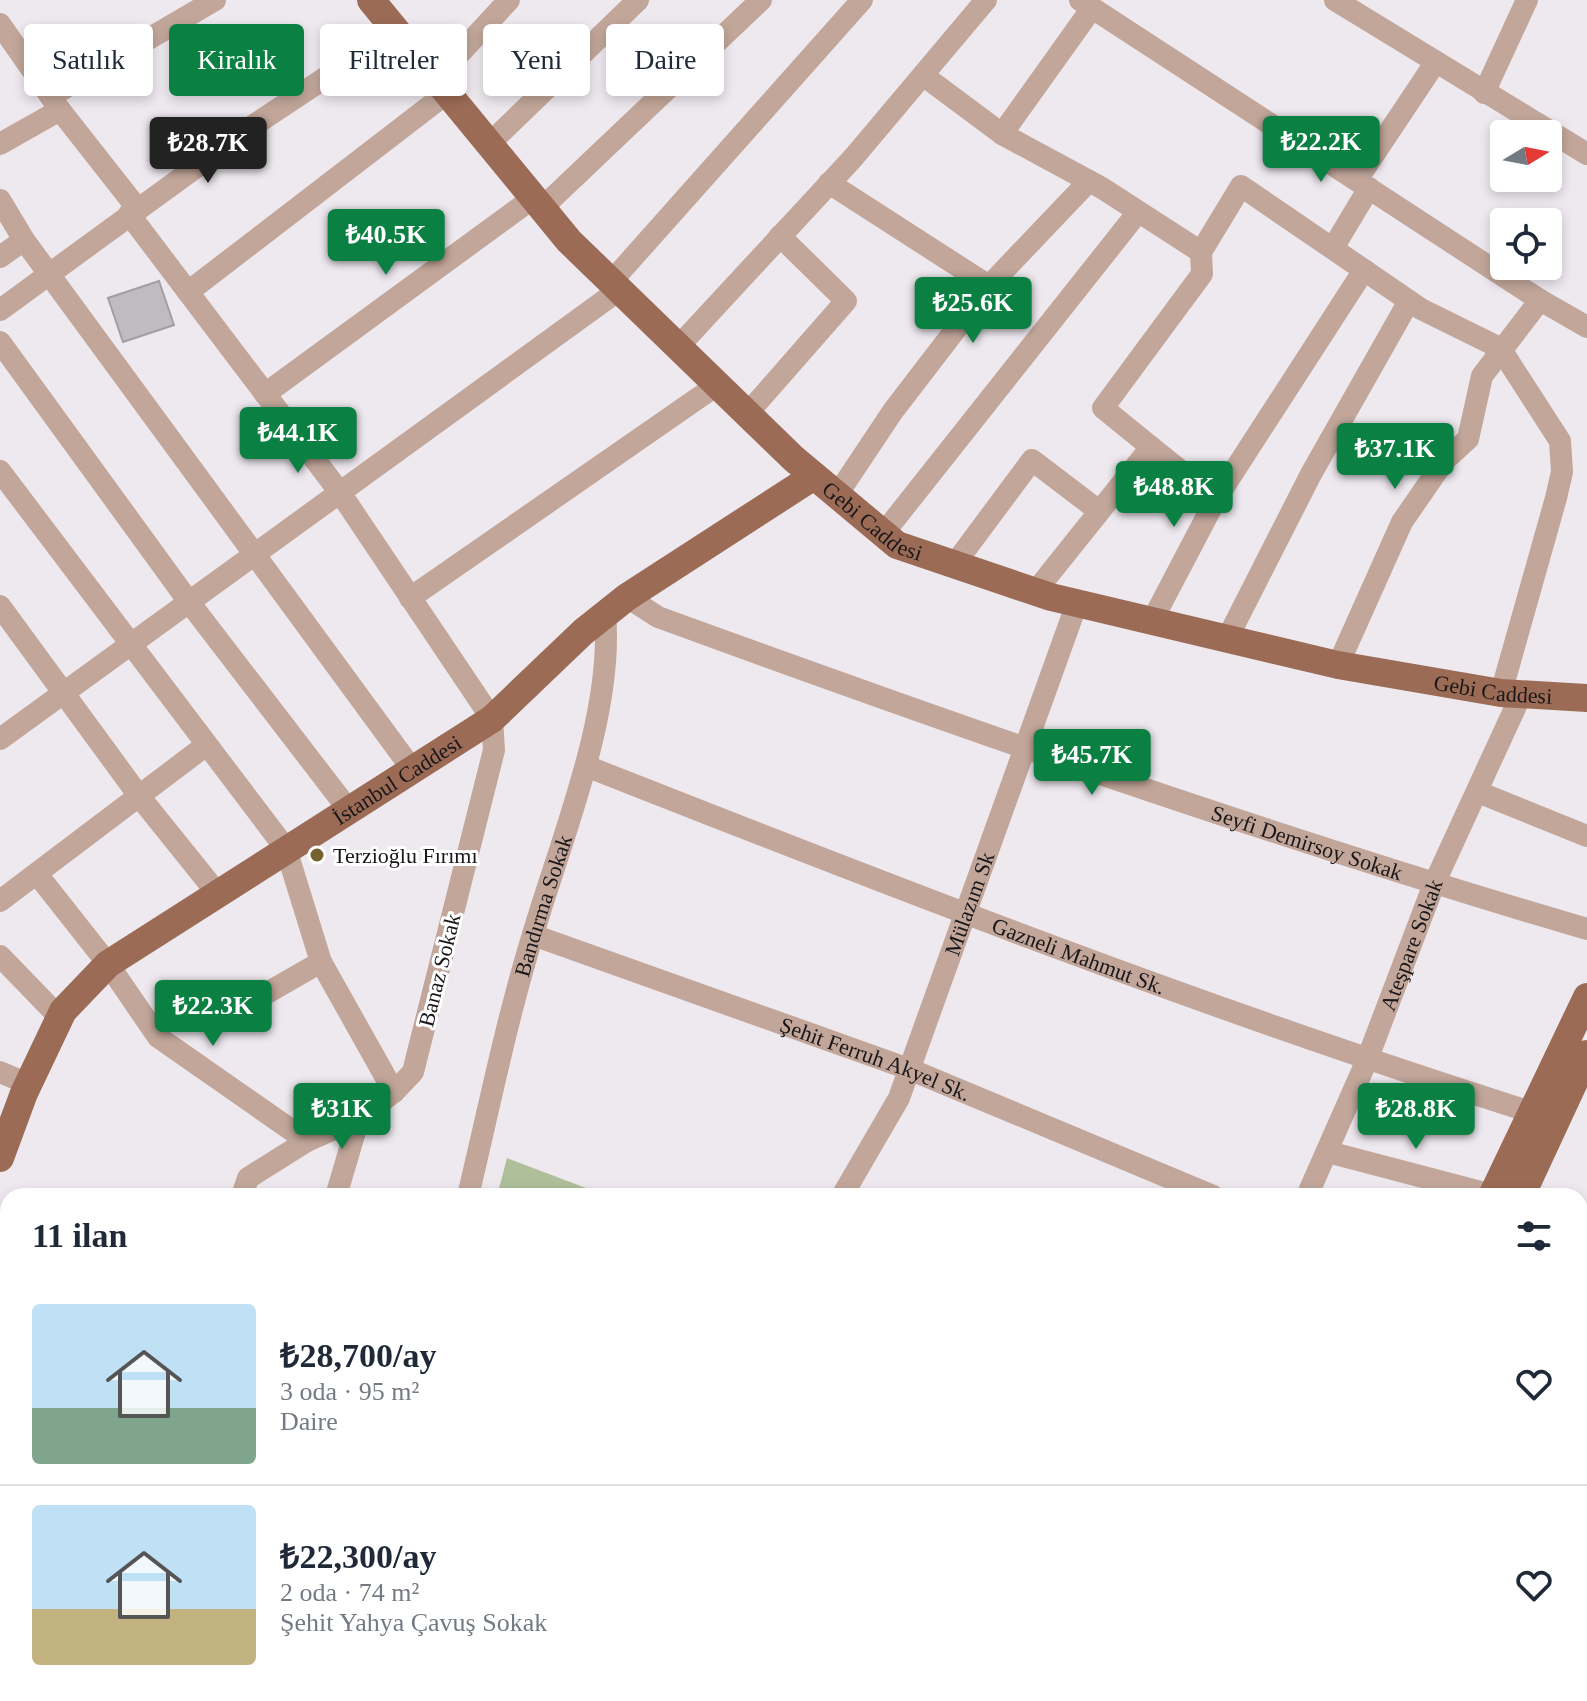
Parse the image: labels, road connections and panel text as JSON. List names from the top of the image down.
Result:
{
  "streets": {
    "main road": ["Gebi Caddesi", "İstanbul Caddesi"],
    "street": [
      "Seyfi Demirsoy Sokak",
      "Mülazım Sk",
      "Bandırma Sokak",
      "Ateşpare Sokak",
      "Gazneli Mahmut Sk.",
      "Banaz Sokak",
      "Şehit Ferruh Akyel Sk."
    ]
  },
  "crossings": [
    ["Gebi Caddesi", "İstanbul Caddesi"],
    ["Gebi Caddesi", "Mülazım Sk"],
    ["Gebi Caddesi", "Ateşpare Sokak"],
    ["İstanbul Caddesi", "Seyfi Demirsoy Sokak"],
    ["İstanbul Caddesi", "Bandırma Sokak"],
    ["İstanbul Caddesi", "Banaz Sokak"],
    ["Seyfi Demirsoy Sokak", "Mülazım Sk"],
    ["Seyfi Demirsoy Sokak", "Bandırma Sokak"],
    ["Seyfi Demirsoy Sokak", "Ateşpare Sokak"],
    ["Mülazım Sk", "Gazneli Mahmut Sk."],
    ["Mülazım Sk", "Şehit Ferruh Akyel Sk."],
    ["Bandırma Sokak", "Gazneli Mahmut Sk."],
    ["Bandırma Sokak", "Şehit Ferruh Akyel Sk."],
    ["Ateşpare Sokak", "Gazneli Mahmut Sk."]
  ],
  "places": ["Terzioğlu Fırımı"],
  "north": "right",
  "page": {
    "chip": [
      "Satılık",
      "Kiralık",
      "Filtreler",
      "Yeni",
      "Daire"
    ],
    "price": [
      "₺22.2K",
      "₺28.7K",
      "₺40.5K",
      "₺25.6K",
      "₺44.1K",
      "₺37.1K",
      "₺48.8K",
      "₺45.7K",
      "₺22.3K",
      "₺31K",
      "₺28.8K"
    ],
    "heading": "11 ilan",
    "list": [
      {
        "name": "₺28,700/ay",
        "note": "3 oda · 95 m² · Daire"
      },
      {
        "name": "₺22,300/ay",
        "note": "2 oda · 74 m² · Şehit Yahya Çavuş Sokak"
      }
    ]
  }
}
